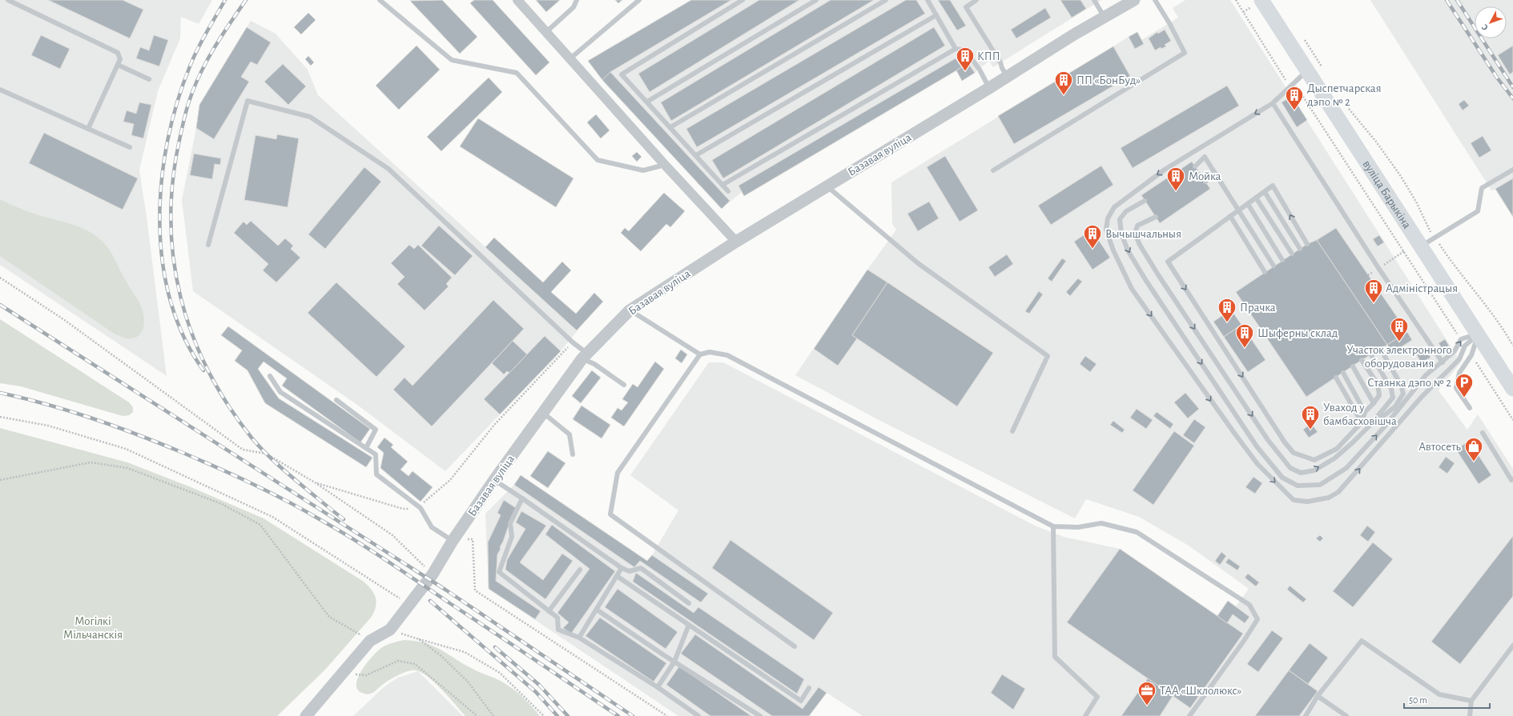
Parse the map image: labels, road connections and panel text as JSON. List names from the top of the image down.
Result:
{
  "streets": {
    "main road": ["вуліца Барыкіна"],
    "street": ["Базавая вуліца"]
  },
  "parks": ["Могілкі Мільчанскія"],
  "places": {
    "building": [
      "КПП",
      "ПП «БонБуд»",
      "Дыспетчарская дэпо № 2",
      "Мойка",
      "Вычышчальныя",
      "Адміністрацыя",
      "Прачка",
      "Участок электронного оборудования",
      "Шыферны склад",
      "Уваход у бамбасховішча"
    ],
    "parking": ["Стаянка дэпо № 2"],
    "shop": ["Автосеть"],
    "office": ["ТАА «Шклолюкс»"]
  },
  "scale_bar": "50 m",
  "north": "bottom left"
}
